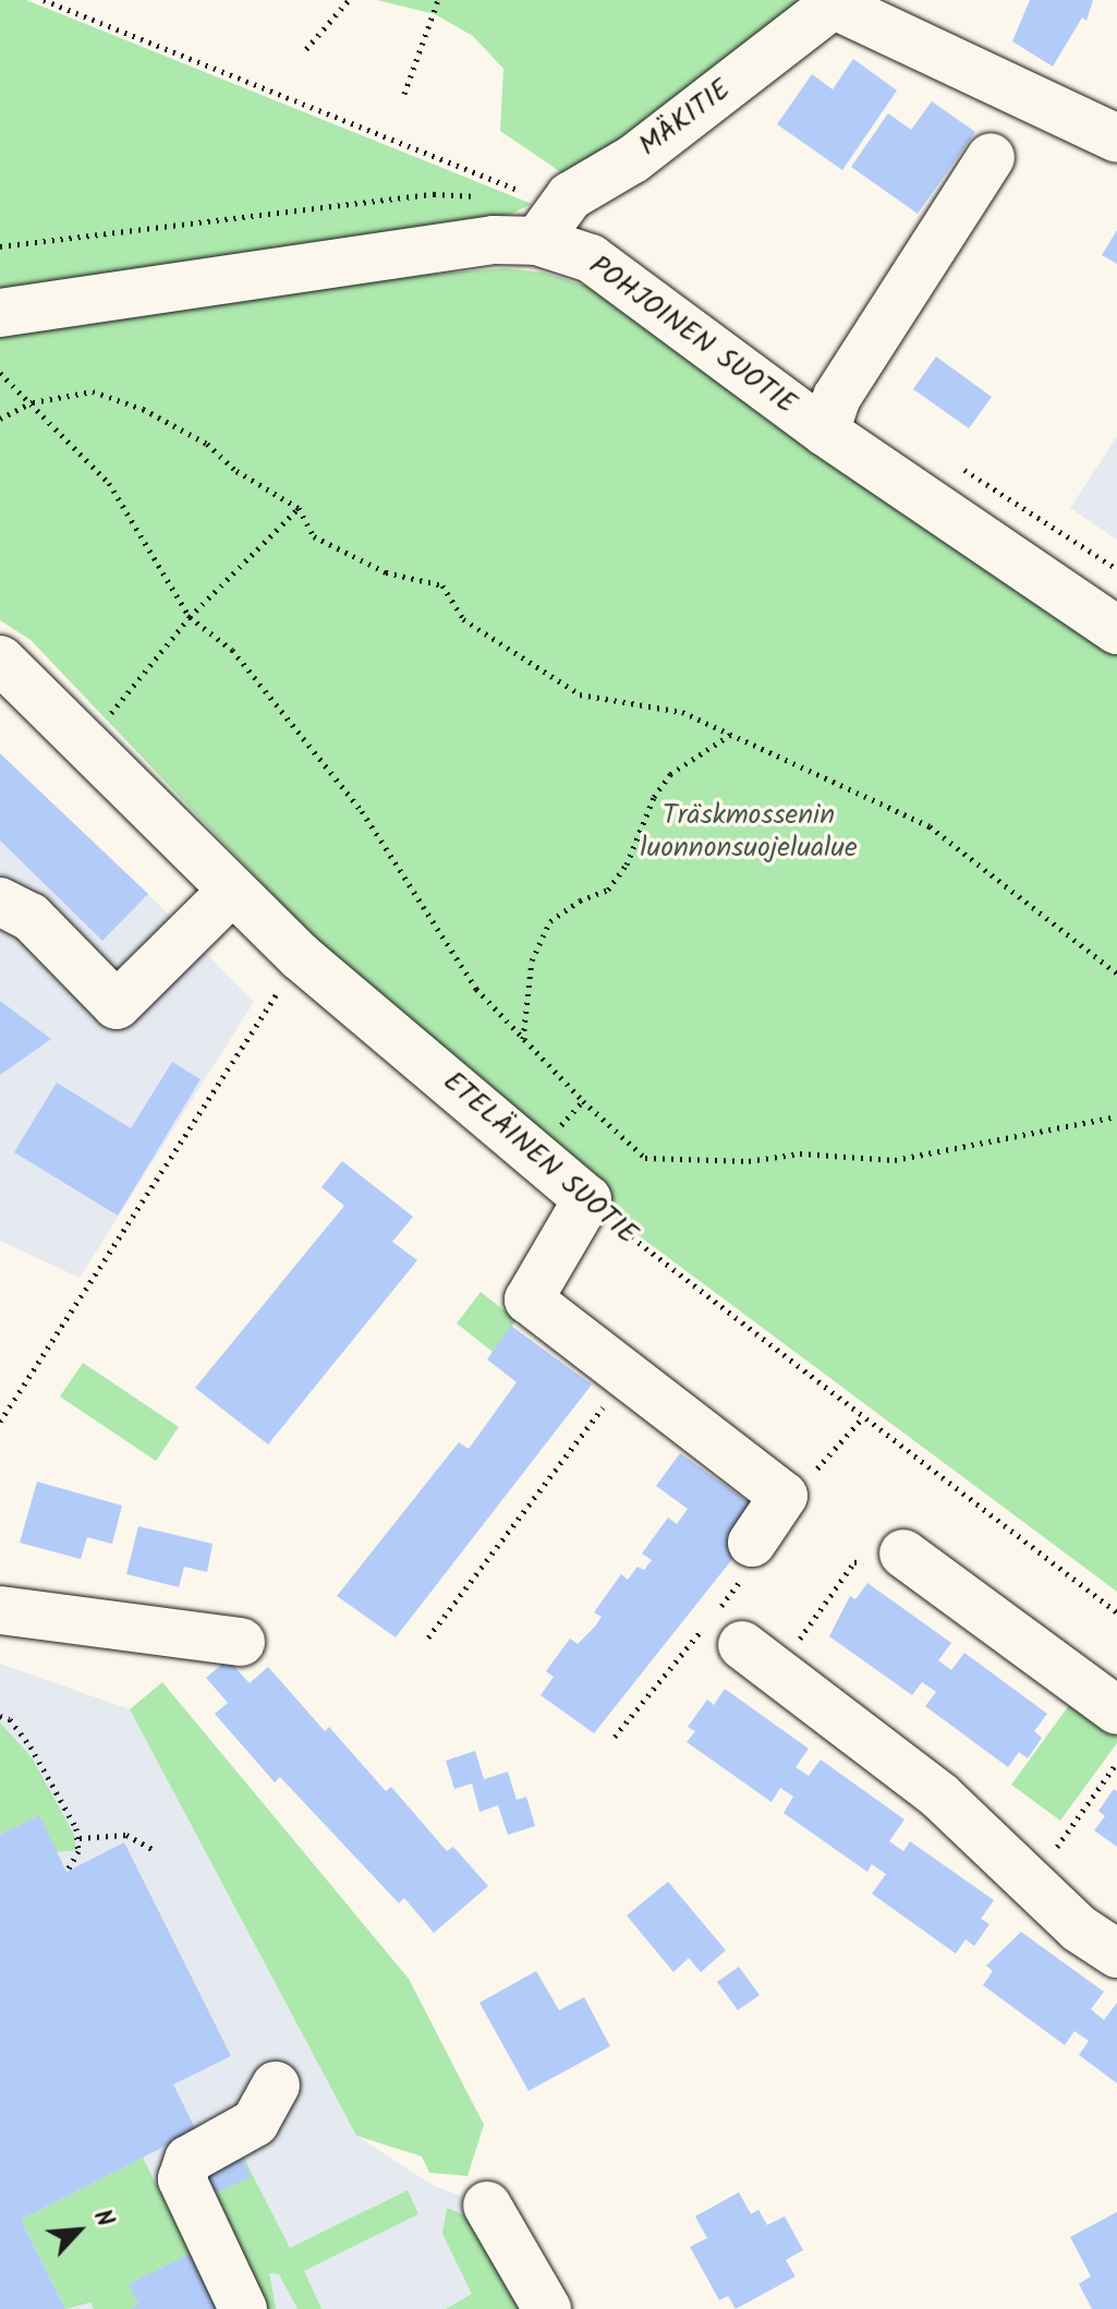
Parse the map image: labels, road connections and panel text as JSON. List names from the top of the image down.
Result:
{
  "streets": {
    "street": ["MÄKITIE", "POHJOINEN SUOTIE", "ETELÄINEN SUOTIE"]
  },
  "crossings": [
    ["MÄKITIE", "POHJOINEN SUOTIE"]
  ],
  "parks": ["Träskmossenin luonnonsuojelualue"],
  "north": "top right"
}
